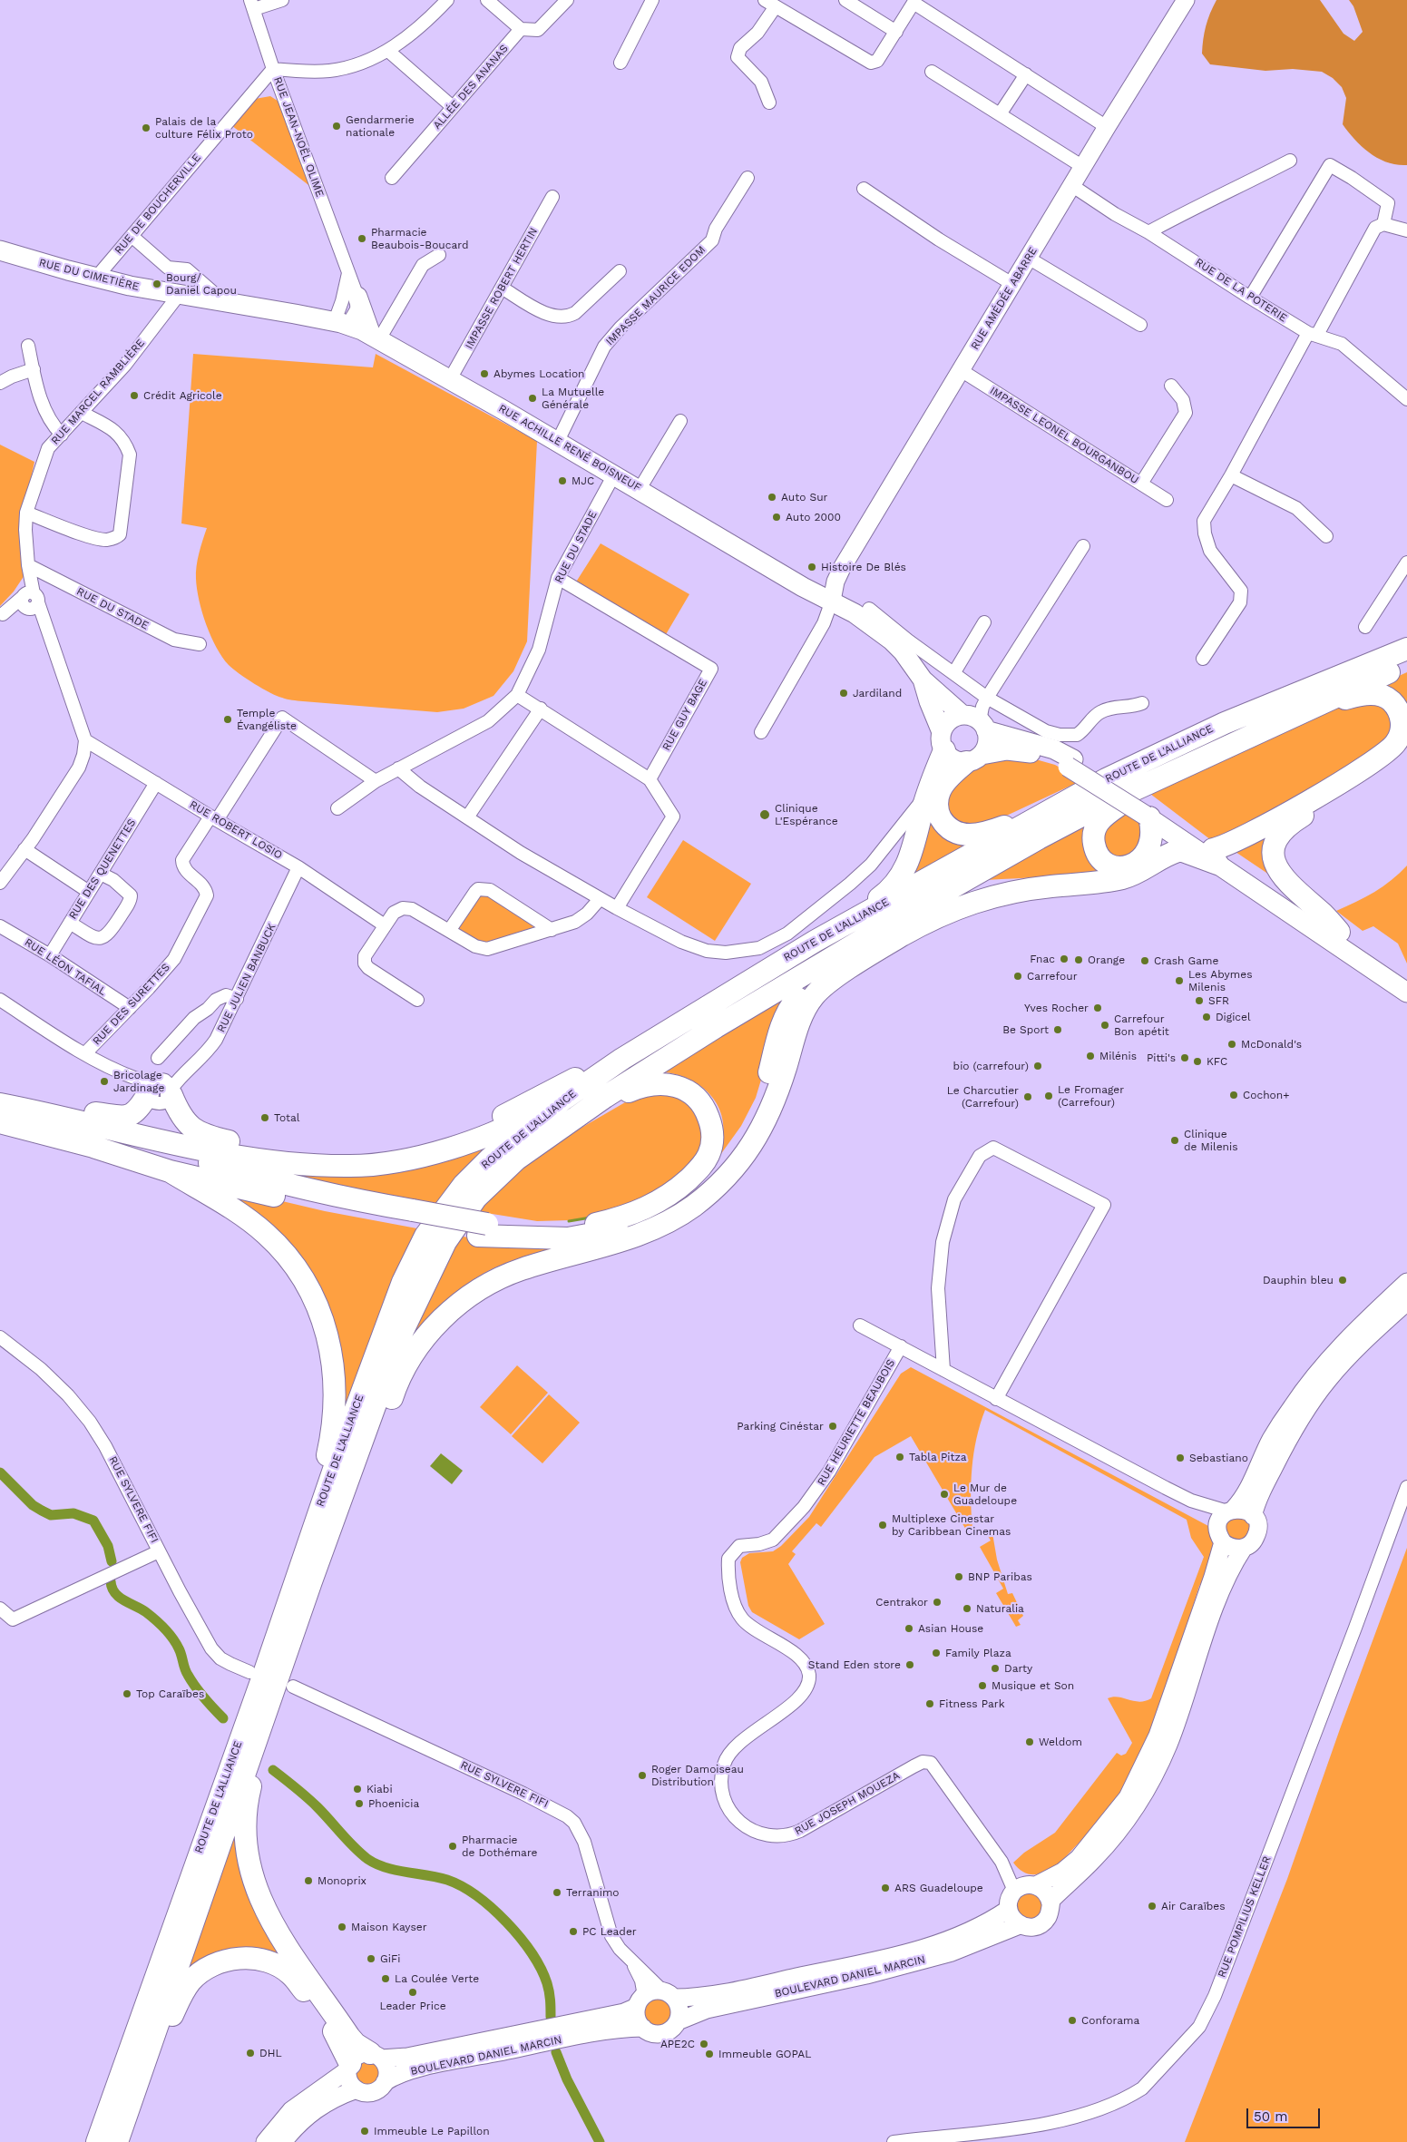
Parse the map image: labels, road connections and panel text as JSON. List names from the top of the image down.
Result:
{
  "streets": {
    "highway": ["ROUTE DE L'ALLIANCE"],
    "main road": [
      "RUE DU CIMETIÈRE",
      "RUE AMÉDÉE ABARRE",
      "RUE ACHILLE RENÉ BOISNEUF",
      "BOULEVARD DANIEL MARCIN"
    ],
    "street": [
      "ALLÉE DES ANANAS",
      "RUE JEAN-NOËL OLIME",
      "RUE DE BOUCHERVILLE",
      "IMPASSE ROBERT HERTIN",
      "RUE DE LA POTERIE",
      "IMPASSE MAURICE EDOM",
      "RUE MARCEL RAMBLIÈRE",
      "IMPASSE LEONEL BOURGANBOU",
      "RUE DU STADE",
      "RUE GUY BAGE",
      "RUE ROBERT LOSIO",
      "RUE DES QUENETTES",
      "RUE LÉON TAFIAL",
      "RUE JULIEN BANBUCK",
      "RUE DES SURETTES",
      "RUE HEURIETTE BEAUBOIS",
      "RUE SYLVERE FIFI",
      "RUE JOSEPH MOUEZA",
      "RUE POMPILIUS KELLER"
    ]
  },
  "crossings": [
    ["RUE JEAN-NOËL OLIME", "RUE DE BOUCHERVILLE"],
    ["RUE DE BOUCHERVILLE", "RUE DU CIMETIÈRE"],
    ["RUE DU CIMETIÈRE", "RUE MARCEL RAMBLIÈRE"],
    ["RUE DU CIMETIÈRE", "RUE ACHILLE RENÉ BOISNEUF"],
    ["IMPASSE ROBERT HERTIN", "RUE ACHILLE RENÉ BOISNEUF"],
    ["RUE DE LA POTERIE", "RUE AMÉDÉE ABARRE"],
    ["IMPASSE MAURICE EDOM", "RUE ACHILLE RENÉ BOISNEUF"],
    ["RUE AMÉDÉE ABARRE", "IMPASSE LEONEL BOURGANBOU"],
    ["RUE AMÉDÉE ABARRE", "RUE ACHILLE RENÉ BOISNEUF"],
    ["RUE MARCEL RAMBLIÈRE", "RUE ACHILLE RENÉ BOISNEUF"],
    ["RUE MARCEL RAMBLIÈRE", "RUE DU STADE"],
    ["RUE ACHILLE RENÉ BOISNEUF", "RUE DU STADE"],
    ["RUE DU STADE", "RUE GUY BAGE"],
    ["RUE ROBERT LOSIO", "RUE DES QUENETTES"],
    ["RUE ROBERT LOSIO", "RUE JULIEN BANBUCK"],
    ["RUE ROBERT LOSIO", "RUE DES SURETTES"],
    ["RUE DES QUENETTES", "RUE LÉON TAFIAL"],
    ["RUE LÉON TAFIAL", "RUE DES SURETTES"],
    ["RUE HEURIETTE BEAUBOIS", "RUE JOSEPH MOUEZA"],
    ["RUE SYLVERE FIFI", "BOULEVARD DANIEL MARCIN"],
    ["RUE JOSEPH MOUEZA", "BOULEVARD DANIEL MARCIN"]
  ],
  "places": [
    "Gendarmerie nationale",
    "Palais de la culture Félix Proto",
    "Pharmacie Beaubois-Boucard",
    "Bourg/ Daniel Capou",
    "Abymes Location",
    "Crédit Agricole",
    "La Mutuelle Générale",
    "MJC",
    "Auto Sur",
    "Auto 2000",
    "Histoire De Blés",
    "Jardiland",
    "Temple Évangéliste",
    "Clinique L'Espérance",
    "Fnac",
    "Orange",
    "Crash Game",
    "Carrefour",
    "Les Abymes Milenis",
    "SFR",
    "Yves Rocher",
    "Digicel",
    "Carrefour Bon apétit",
    "Be Sport",
    "McDonald's",
    "Milénis",
    "Pitti's",
    "KFC",
    "bio (carrefour)",
    "Bricolage Jardinage",
    "Cochon+",
    "Le Fromager (Carrefour)",
    "Le Charcutier (Carrefour)",
    "Total",
    "Clinique de Milenis",
    "Dauphin bleu",
    "Parking Cinéstar",
    "Tabla Pitza",
    "Sebastiano",
    "Le Mur de Guadeloupe",
    "Multiplexe Cinestar by Caribbean Cinemas",
    "BNP Paribas",
    "Centrakor",
    "Naturalia",
    "Asian House",
    "Family Plaza",
    "Stand Eden store",
    "Darty",
    "Musique et Son",
    "Top Caraïbes",
    "Fitness Park",
    "Weldom",
    "Roger Damoiseau Distribution",
    "Kiabi",
    "Phoenicia",
    "Pharmacie de Dothémare",
    "Monoprix",
    "ARS Guadeloupe",
    "Terranimo",
    "Air Caraïbes",
    "Maison Kayser",
    "PC Leader",
    "GiFi",
    "La Coulée Verte",
    "Leader Price",
    "Conforama",
    "APE2C",
    "DHL",
    "Immeuble GOPAL",
    "Immeuble Le Papillon"
  ],
  "scale_bar": "50 m"
}
